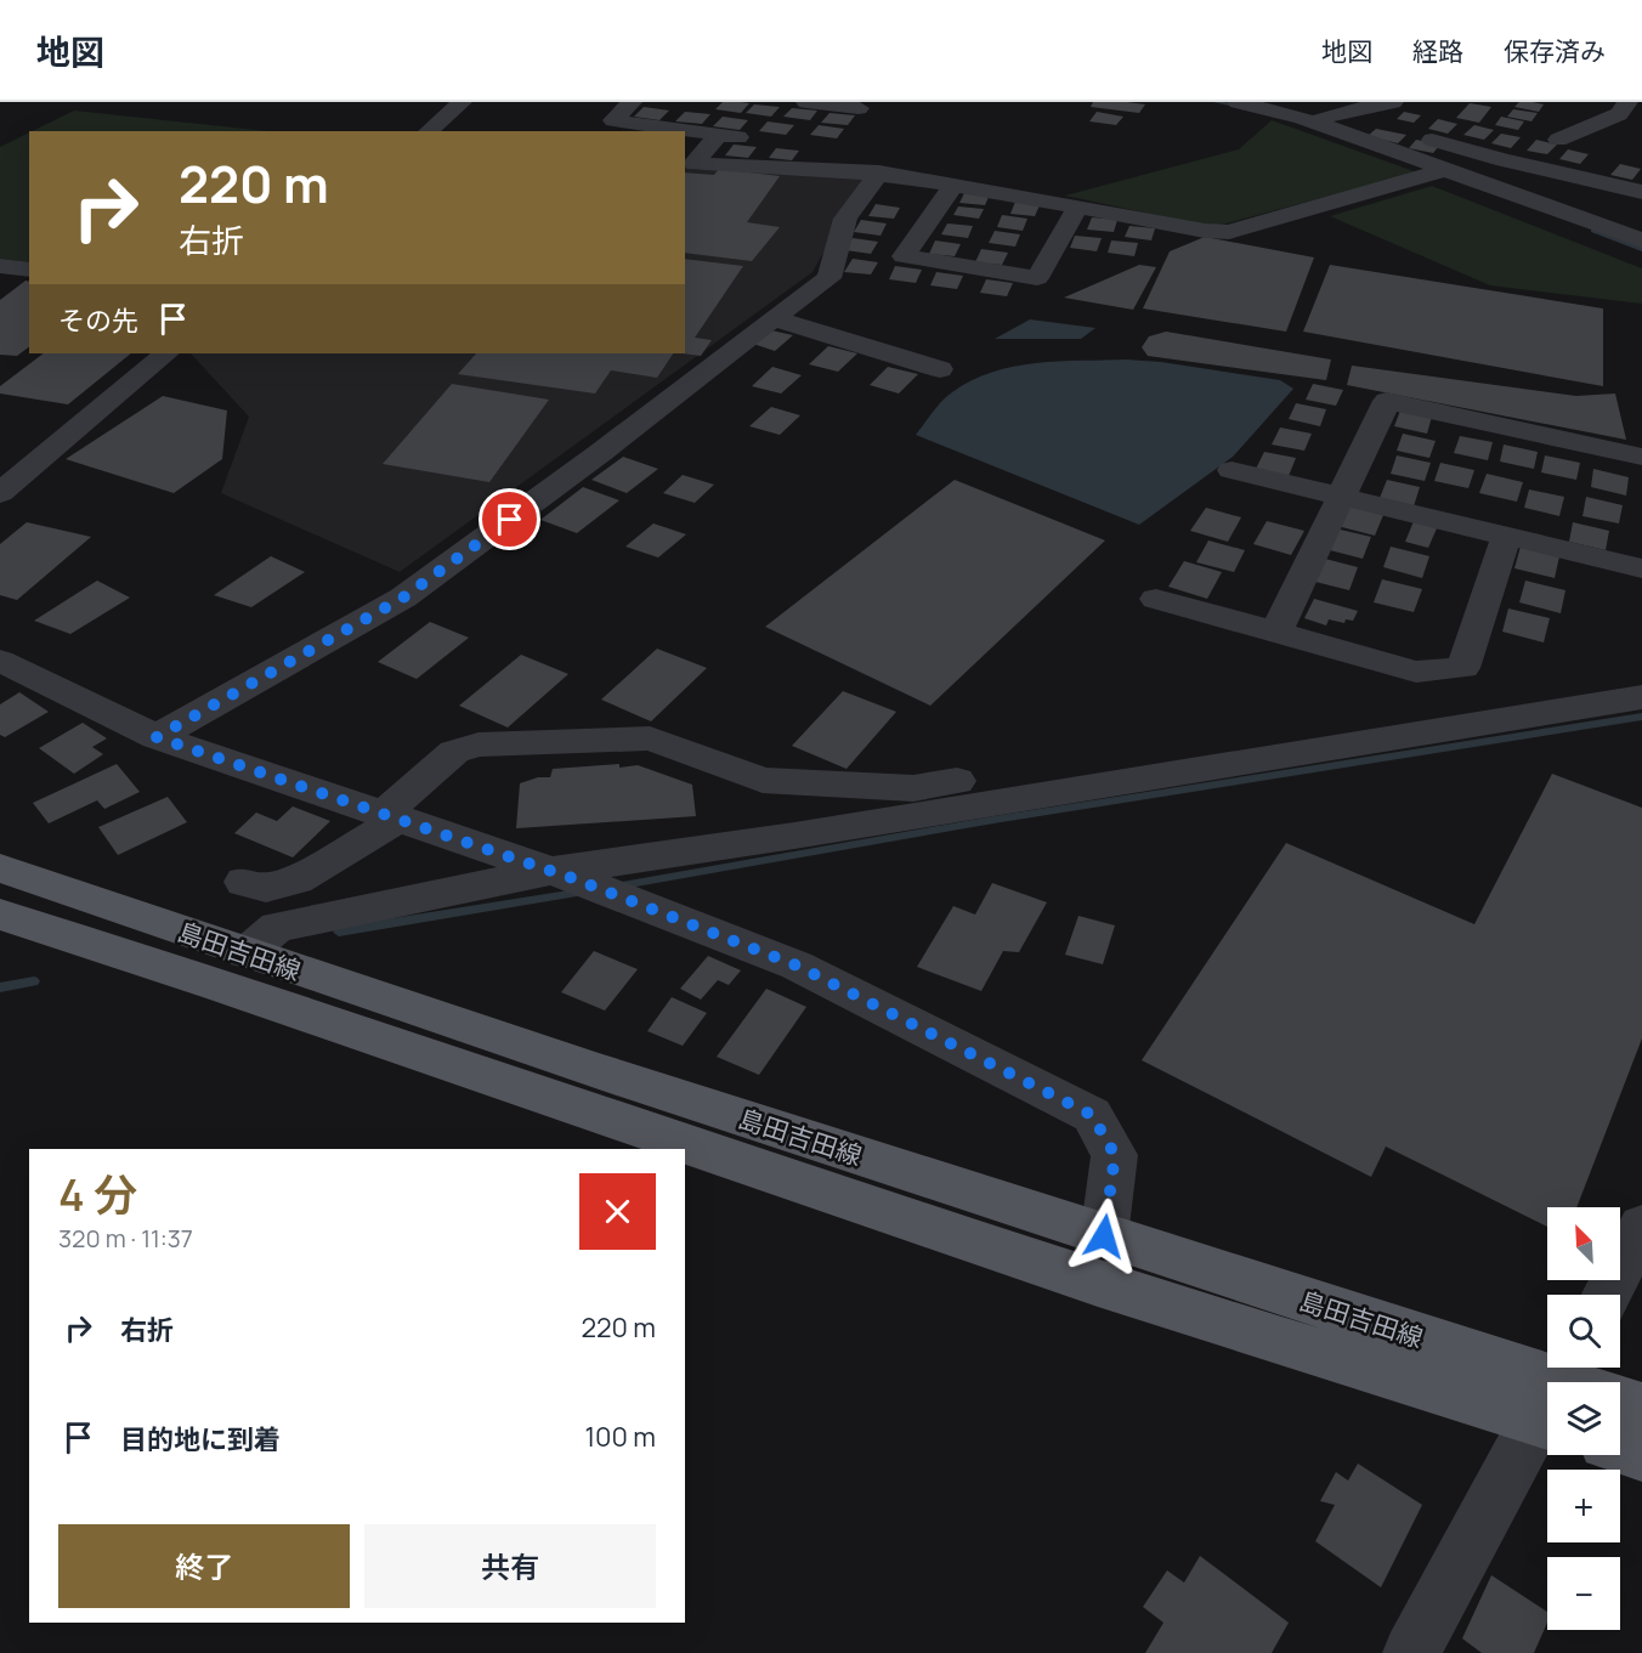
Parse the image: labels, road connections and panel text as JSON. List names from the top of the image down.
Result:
{
  "streets": {
    "main road": ["島田吉田線"]
  },
  "north": "top left",
  "page": {
    "header": "地図",
    "nav": ["地図", "経路", "保存済み"],
    "turn": ["220 m", "右折"],
    "then": "その先",
    "heading": ["4 分", "320 m · 11:37"],
    "map_buttons": ["+", "−"],
    "list": [
      {
        "name": "右折",
        "value": "220 m"
      },
      {
        "name": "目的地に到着",
        "value": "100 m"
      }
    ],
    "buttons": ["終了", "共有"]
  }
}
